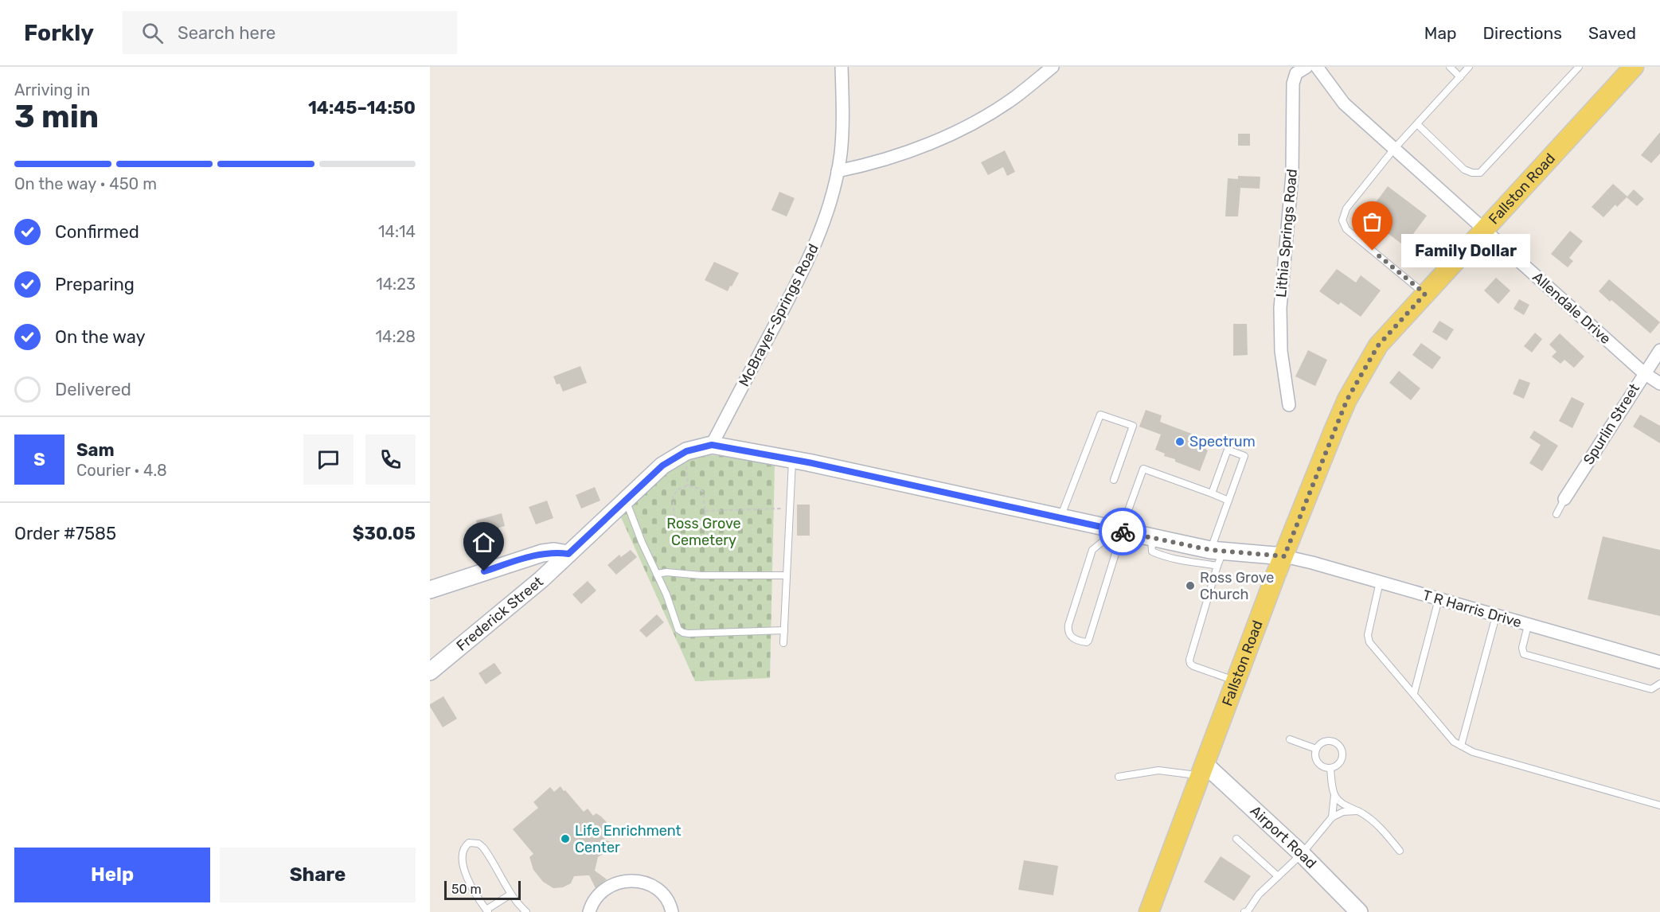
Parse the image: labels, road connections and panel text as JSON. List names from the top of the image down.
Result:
{
  "streets": {
    "main road": ["Fallston Road"],
    "street": [
      "Lithia Springs Road",
      "Allendale Drive",
      "McBrayer-Springs Road",
      "Spurlin Street",
      "T R Harris Drive",
      "Frederick Street",
      "Airport Road"
    ]
  },
  "crossings": [
    ["Fallston Road", "Allendale Drive"],
    ["Fallston Road", "T R Harris Drive"],
    ["Fallston Road", "Airport Road"],
    ["Allendale Drive", "Spurlin Street"],
    ["McBrayer-Springs Road", "Frederick Street"]
  ],
  "parks": ["Ross Grove Cemetery"],
  "places": [
    "Family Dollar",
    "Spectrum",
    "Ross Grove Church",
    "Life Enrichment Center"
  ],
  "scale_bar": "50 m",
  "page": {
    "header": "Forkly",
    "search": "Search here",
    "nav": ["Map", "Directions", "Saved"],
    "heading": ["3 min", "Arriving in", "14:45–14:50"],
    "panel": [
      "Sam",
      "Courier · 4.8",
      "Order #7585",
      "$30.05"
    ],
    "bar": "On the way · 450 m",
    "list": [
      ["Confirmed", "14:14"],
      ["Preparing", "14:23"],
      ["On the way", "14:28"],
      "Delivered"
    ],
    "bubble": "Family Dollar",
    "round": "S",
    "buttons": ["Help", "Share"],
    "scale": "50 m"
  }
}
